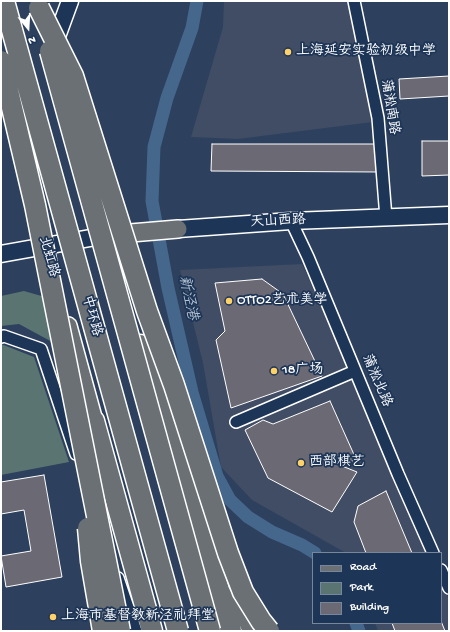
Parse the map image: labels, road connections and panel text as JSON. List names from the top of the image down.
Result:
{
  "streets": {
    "highway": ["中环路"],
    "main road": ["天山西路", "北虹路"],
    "street": ["蒲淞南路", "蒲淞北路"]
  },
  "crossings": [
    ["蒲淞南路", "天山西路"],
    ["天山西路", "蒲淞北路"]
  ],
  "water": ["新泾港"],
  "places": [
    "上海延安实验初级中学",
    "OTTO2艺术美学",
    "18广场",
    "西部棋艺",
    "上海市基督教新泾礼拜堂"
  ],
  "legend": ["Road", "Park", "Building"],
  "north": "bottom"
}
